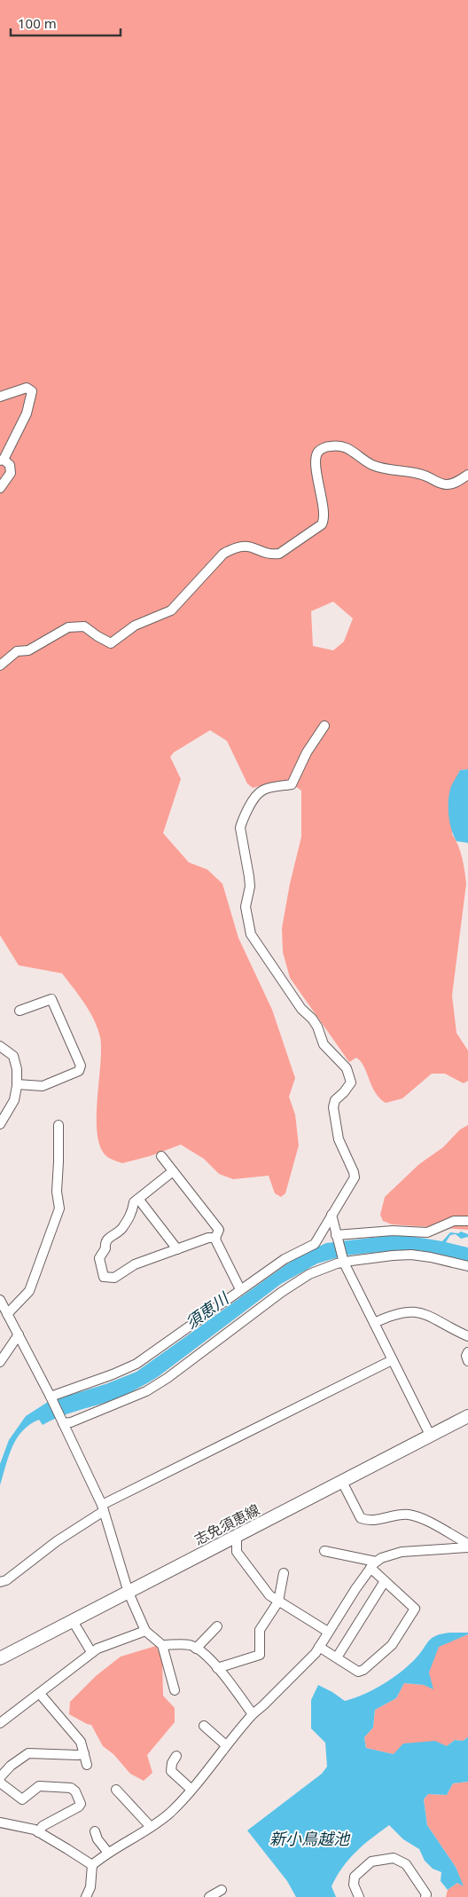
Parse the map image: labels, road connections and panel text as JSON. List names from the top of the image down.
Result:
{
  "streets": {
    "main road": ["志免須恵線"]
  },
  "water": ["須恵川", "新小鳥越池"],
  "scale_bar": "100 m"
}
